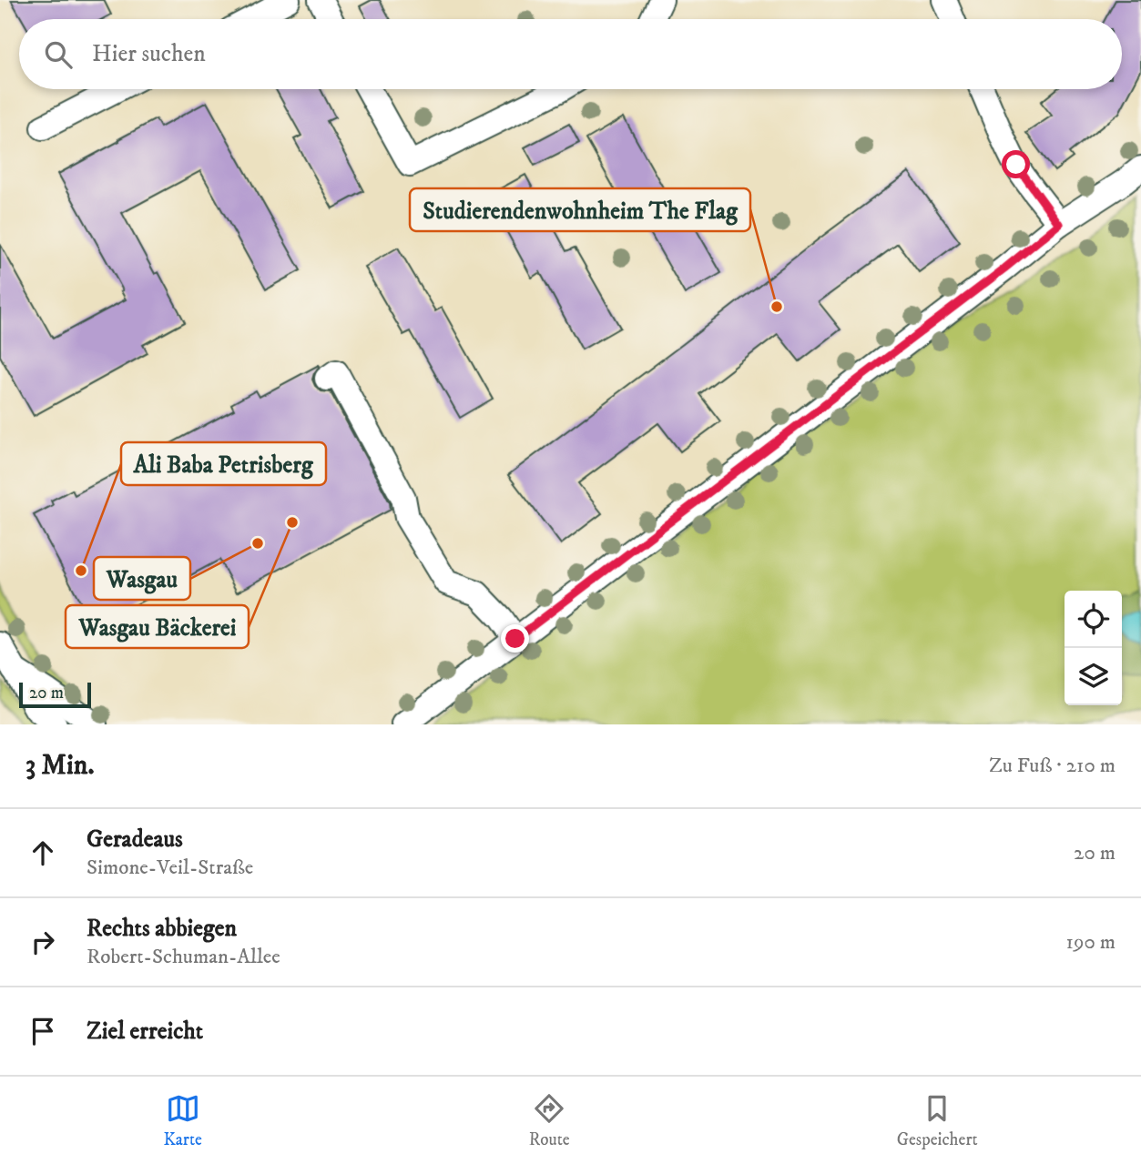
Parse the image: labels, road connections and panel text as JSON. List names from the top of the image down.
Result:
{
  "places": [
    "Studierendenwohnheim The Flag",
    "Wasgau Bäckerei",
    "Wasgau",
    "Ali Baba Petrisberg"
  ],
  "scale_bar": "20 m",
  "page": {
    "search": "Hier suchen",
    "scale": "20 m",
    "heading": ["3 Min.", "Zu Fuß · 210 m"],
    "list": [
      ["Geradeaus", "Simone-Veil-Straße", "20 m"],
      ["Rechts abbiegen", "Robert-Schuman-Allee", "190 m"],
      "Ziel erreicht"
    ],
    "nav": ["Karte", "Route", "Gespeichert"]
  }
}
